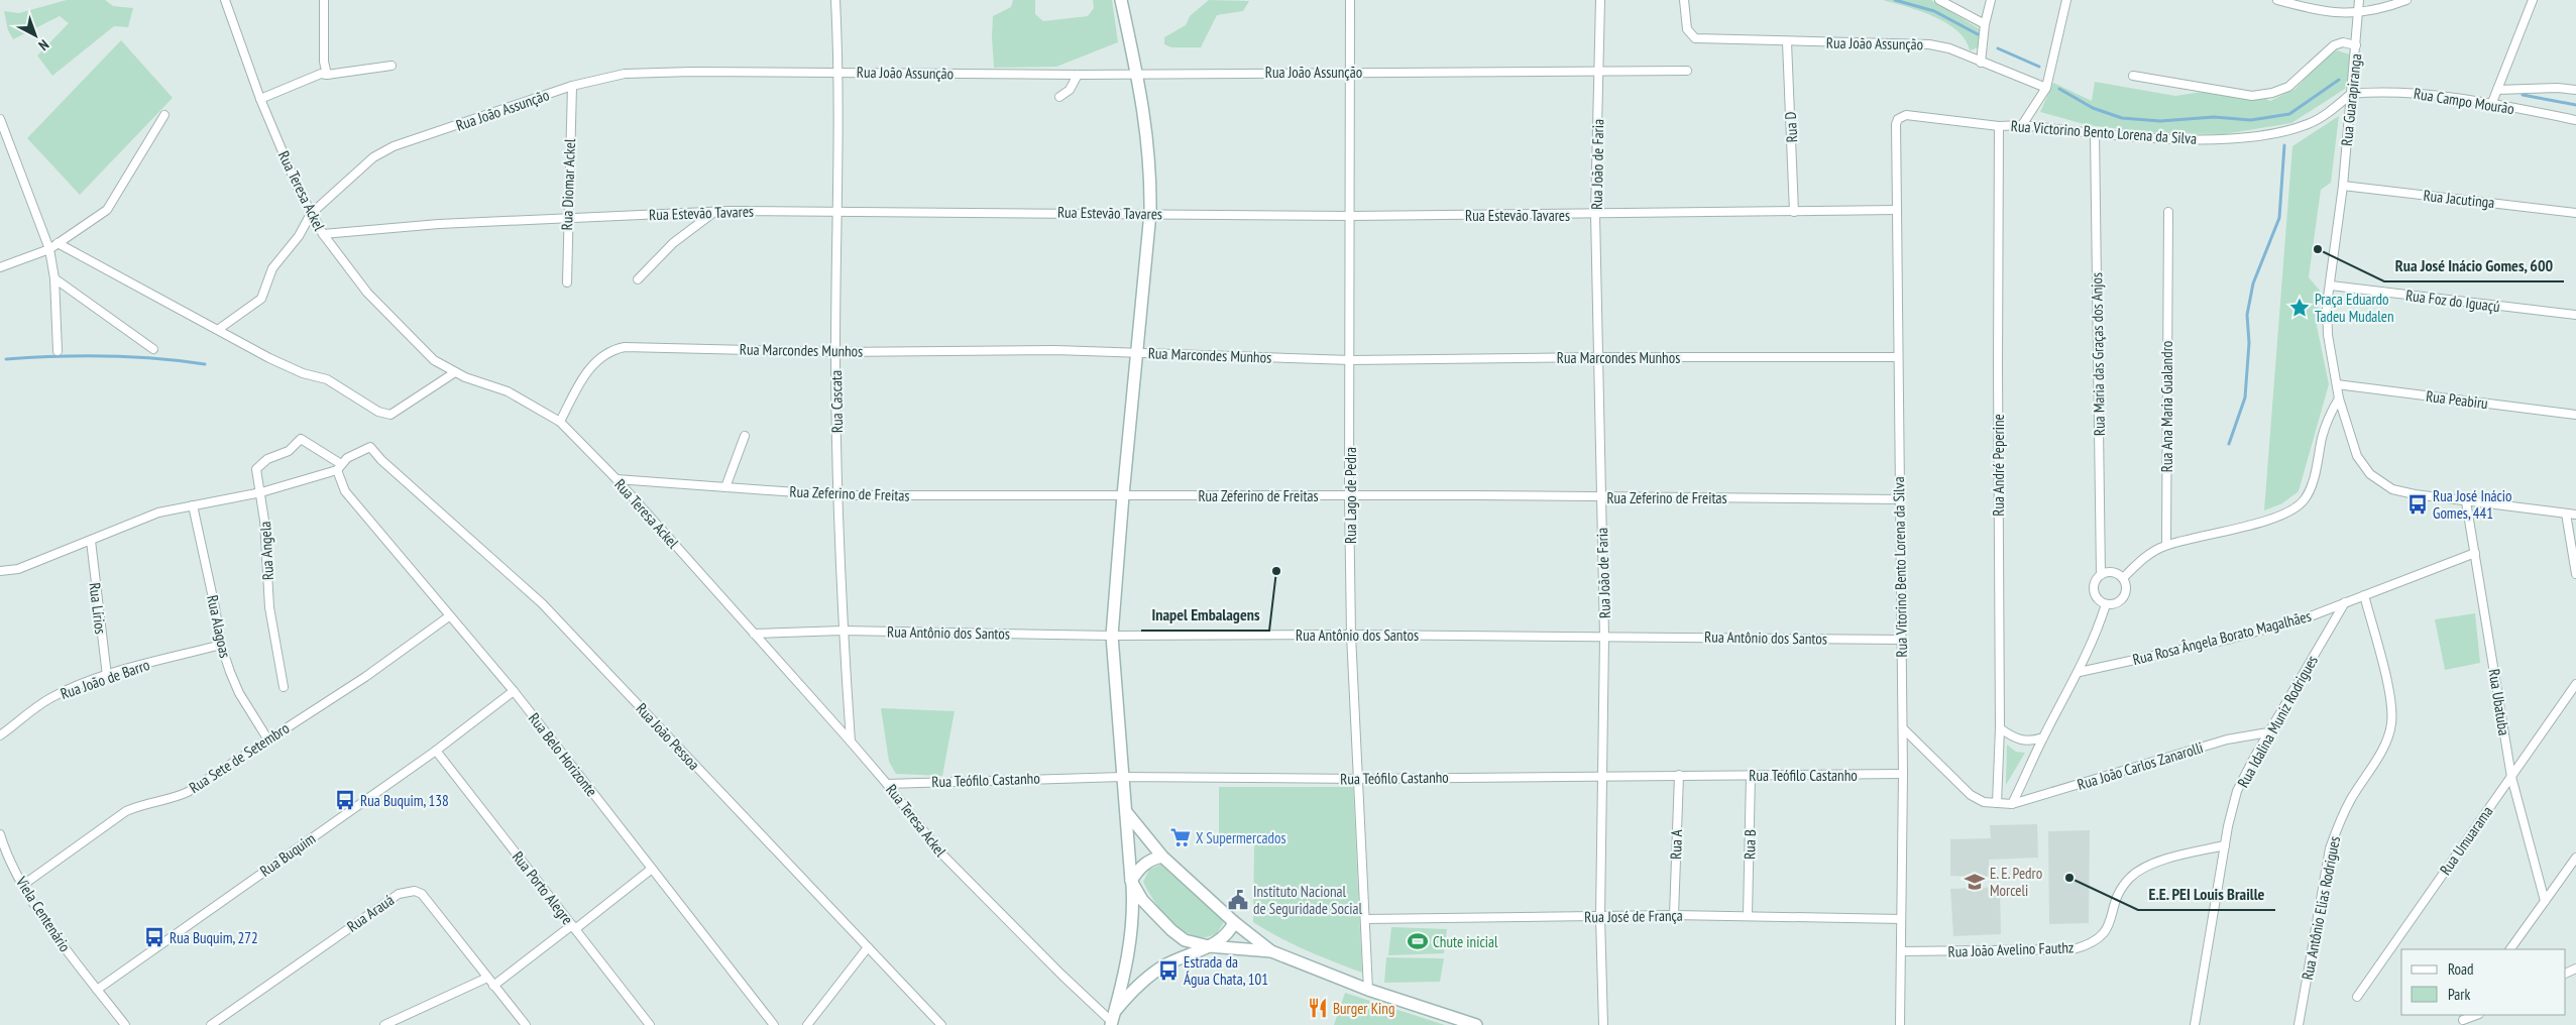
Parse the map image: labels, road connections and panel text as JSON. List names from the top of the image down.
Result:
{
  "streets": {
    "street": [
      "Rua João Assunção",
      "Rua Guarapiranga",
      "Rua Campo Mourão",
      "Rua D",
      "Rua Victorino Bento Lorena da Silva",
      "Rua João de Faria",
      "Rua Diomar Ackel",
      "Rua Teresa Ackel",
      "Rua Jacutinga",
      "Rua Estevão Tavares",
      "Rua Foz do Iguaçú",
      "Rua Marcondes Munhos",
      "Rua Maria das Graças dos Anjos",
      "Rua Peabiru",
      "Rua Cascata",
      "Rua Ana Maria Gualandro",
      "Rua André Peperine",
      "Rua Zeferino de Freitas",
      "Rua Lago de Pedra",
      "Rua Angela",
      "Rua Vitorino Bento Lorena da Silva",
      "Rua Lírios",
      "Rua Alagoas",
      "Rua Antônio dos Santos",
      "Rua Rosa Ângela Borato Magalhães",
      "Rua João de Barro",
      "Rua Ubatuba",
      "Rua Idalina Muniz Rodrigues",
      "Rua João Pessoa",
      "Rua Belo Horizonte",
      "Rua Sete de Setembro",
      "Rua João Carlos Zanarolli",
      "Rua Teófilo Castanho",
      "Rua Umuarama",
      "Rua A",
      "Rua B",
      "Rua Buquim",
      "Rua Porto Alegre",
      "Rua Antônio Elias Rodrigues",
      "Rua Arauá",
      "Viela Centenário",
      "Rua José de França",
      "Rua João Avelino Fauthz"
    ]
  },
  "crossings": [
    ["Rua João Assunção", "Rua D"],
    ["Rua João Assunção", "Rua João de Faria"],
    ["Rua João Assunção", "Rua Diomar Ackel"],
    ["Rua João Assunção", "Rua Teresa Ackel"],
    ["Rua João Assunção", "Rua Cascata"],
    ["Rua João Assunção", "Rua Lago de Pedra"],
    ["Rua Guarapiranga", "Rua Campo Mourão"],
    ["Rua Guarapiranga", "Rua Victorino Bento Lorena da Silva"],
    ["Rua Guarapiranga", "Rua Jacutinga"],
    ["Rua Guarapiranga", "Rua Foz do Iguaçú"],
    ["Rua Guarapiranga", "Rua Peabiru"],
    ["Rua Guarapiranga", "Rua Ubatuba"],
    ["Rua Campo Mourão", "Rua Victorino Bento Lorena da Silva"],
    ["Rua D", "Rua Estevão Tavares"],
    ["Rua Victorino Bento Lorena da Silva", "Rua Maria das Graças dos Anjos"],
    ["Rua Victorino Bento Lorena da Silva", "Rua André Peperine"],
    ["Rua Victorino Bento Lorena da Silva", "Rua Vitorino Bento Lorena da Silva"],
    ["Rua João de Faria", "Rua Estevão Tavares"],
    ["Rua João de Faria", "Rua Marcondes Munhos"],
    ["Rua João de Faria", "Rua Zeferino de Freitas"],
    ["Rua João de Faria", "Rua Antônio dos Santos"],
    ["Rua João de Faria", "Rua Teófilo Castanho"],
    ["Rua João de Faria", "Rua José de França"],
    ["Rua Diomar Ackel", "Rua Estevão Tavares"],
    ["Rua Teresa Ackel", "Rua Estevão Tavares"],
    ["Rua Teresa Ackel", "Rua Marcondes Munhos"],
    ["Rua Teresa Ackel", "Rua Cascata"],
    ["Rua Teresa Ackel", "Rua Zeferino de Freitas"],
    ["Rua Teresa Ackel", "Rua Antônio dos Santos"],
    ["Rua Teresa Ackel", "Rua Teófilo Castanho"],
    ["Rua Estevão Tavares", "Rua Cascata"],
    ["Rua Estevão Tavares", "Rua Lago de Pedra"],
    ["Rua Estevão Tavares", "Rua Vitorino Bento Lorena da Silva"],
    ["Rua Marcondes Munhos", "Rua Cascata"],
    ["Rua Marcondes Munhos", "Rua Lago de Pedra"],
    ["Rua Marcondes Munhos", "Rua Vitorino Bento Lorena da Silva"],
    ["Rua Cascata", "Rua Zeferino de Freitas"],
    ["Rua Cascata", "Rua Antônio dos Santos"],
    ["Rua Zeferino de Freitas", "Rua Lago de Pedra"],
    ["Rua Zeferino de Freitas", "Rua Vitorino Bento Lorena da Silva"],
    ["Rua Lago de Pedra", "Rua Antônio dos Santos"],
    ["Rua Lago de Pedra", "Rua Teófilo Castanho"],
    ["Rua Lago de Pedra", "Rua José de França"],
    ["Rua Angela", "Rua João Pessoa"],
    ["Rua Angela", "Rua Belo Horizonte"],
    ["Rua Vitorino Bento Lorena da Silva", "Rua Antônio dos Santos"],
    ["Rua Vitorino Bento Lorena da Silva", "Rua Teófilo Castanho"],
    ["Rua Vitorino Bento Lorena da Silva", "Rua José de França"],
    ["Rua Vitorino Bento Lorena da Silva", "Rua João Avelino Fauthz"],
    ["Rua Lírios", "Rua João de Barro"],
    ["Rua Alagoas", "Rua João de Barro"],
    ["Rua Alagoas", "Rua Sete de Setembro"],
    ["Rua Rosa Ângela Borato Magalhães", "Rua Ubatuba"],
    ["Rua Rosa Ângela Borato Magalhães", "Rua Idalina Muniz Rodrigues"],
    ["Rua Rosa Ângela Borato Magalhães", "Rua Antônio Elias Rodrigues"],
    ["Rua Ubatuba", "Rua Umuarama"],
    ["Rua Idalina Muniz Rodrigues", "Rua João Carlos Zanarolli"],
    ["Rua Idalina Muniz Rodrigues", "Rua João Avelino Fauthz"],
    ["Rua João Pessoa", "Rua Belo Horizonte"],
    ["Rua Belo Horizonte", "Rua Sete de Setembro"],
    ["Rua Belo Horizonte", "Rua Buquim"],
    ["Rua Sete de Setembro", "Viela Centenário"],
    ["Rua Teófilo Castanho", "Rua A"],
    ["Rua Teófilo Castanho", "Rua B"],
    ["Rua A", "Rua José de França"],
    ["Rua B", "Rua José de França"],
    ["Rua Buquim", "Rua Porto Alegre"],
    ["Rua Buquim", "Viela Centenário"]
  ],
  "places": {
    "other": ["Rua José Inácio Gomes, 600", "Inapel Embalagens", "E.E. PEI Louis Braille"],
    "place": ["Praça Eduardo Tadeu Mudalen"],
    "bus stop": [
      "Rua José Inácio Gomes, 441",
      "Rua Buquim, 138",
      "Rua Buquim, 272",
      "Estrada da Água Chata, 101"
    ],
    "supermarket": ["X Supermercados"],
    "school or university": ["E. E. Pedro Morceli"],
    "public building": ["Instituto Nacional de Seguridade Social"],
    "sports": ["Chute inicial"],
    "restaurant": ["Burger King"]
  },
  "legend": ["Road", "Park"],
  "north": "bottom right"
}
